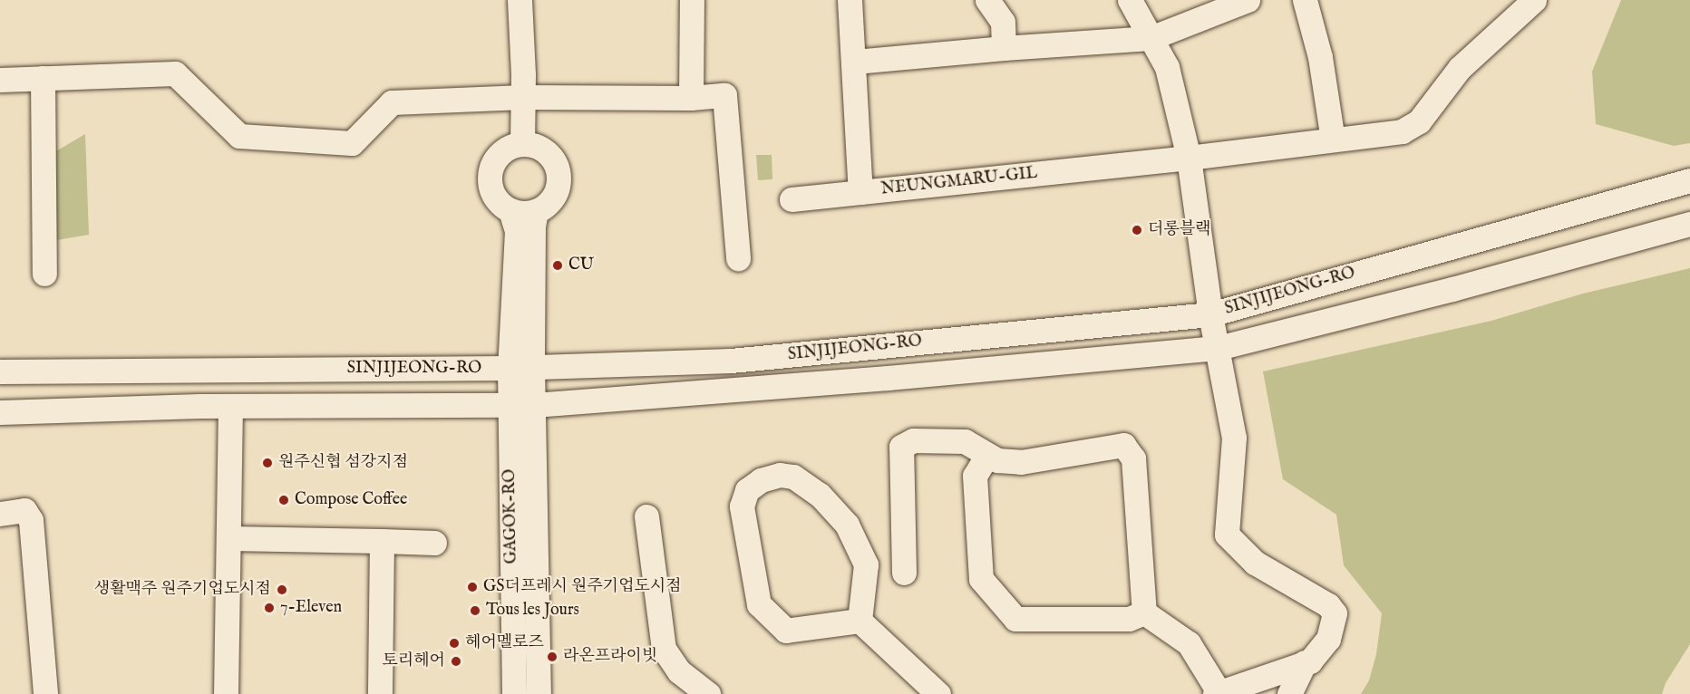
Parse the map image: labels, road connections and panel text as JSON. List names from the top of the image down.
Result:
{
  "streets": {
    "street": ["NEUNGMARU-GIL", "SINJIJEONG-RO", "GAGOK-RO"]
  },
  "crossings": [
    ["SINJIJEONG-RO", "GAGOK-RO"]
  ],
  "places": [
    "더롱블랙",
    "CU",
    "원주신협 섬강지점",
    "Compose Coffee",
    "GS더프레시 원주기업도시점",
    "생활맥주 원주기업도시점",
    "7-Eleven",
    "Tous les Jours",
    "헤어멜로즈",
    "라온프라이빗",
    "토리헤어"
  ]
}
